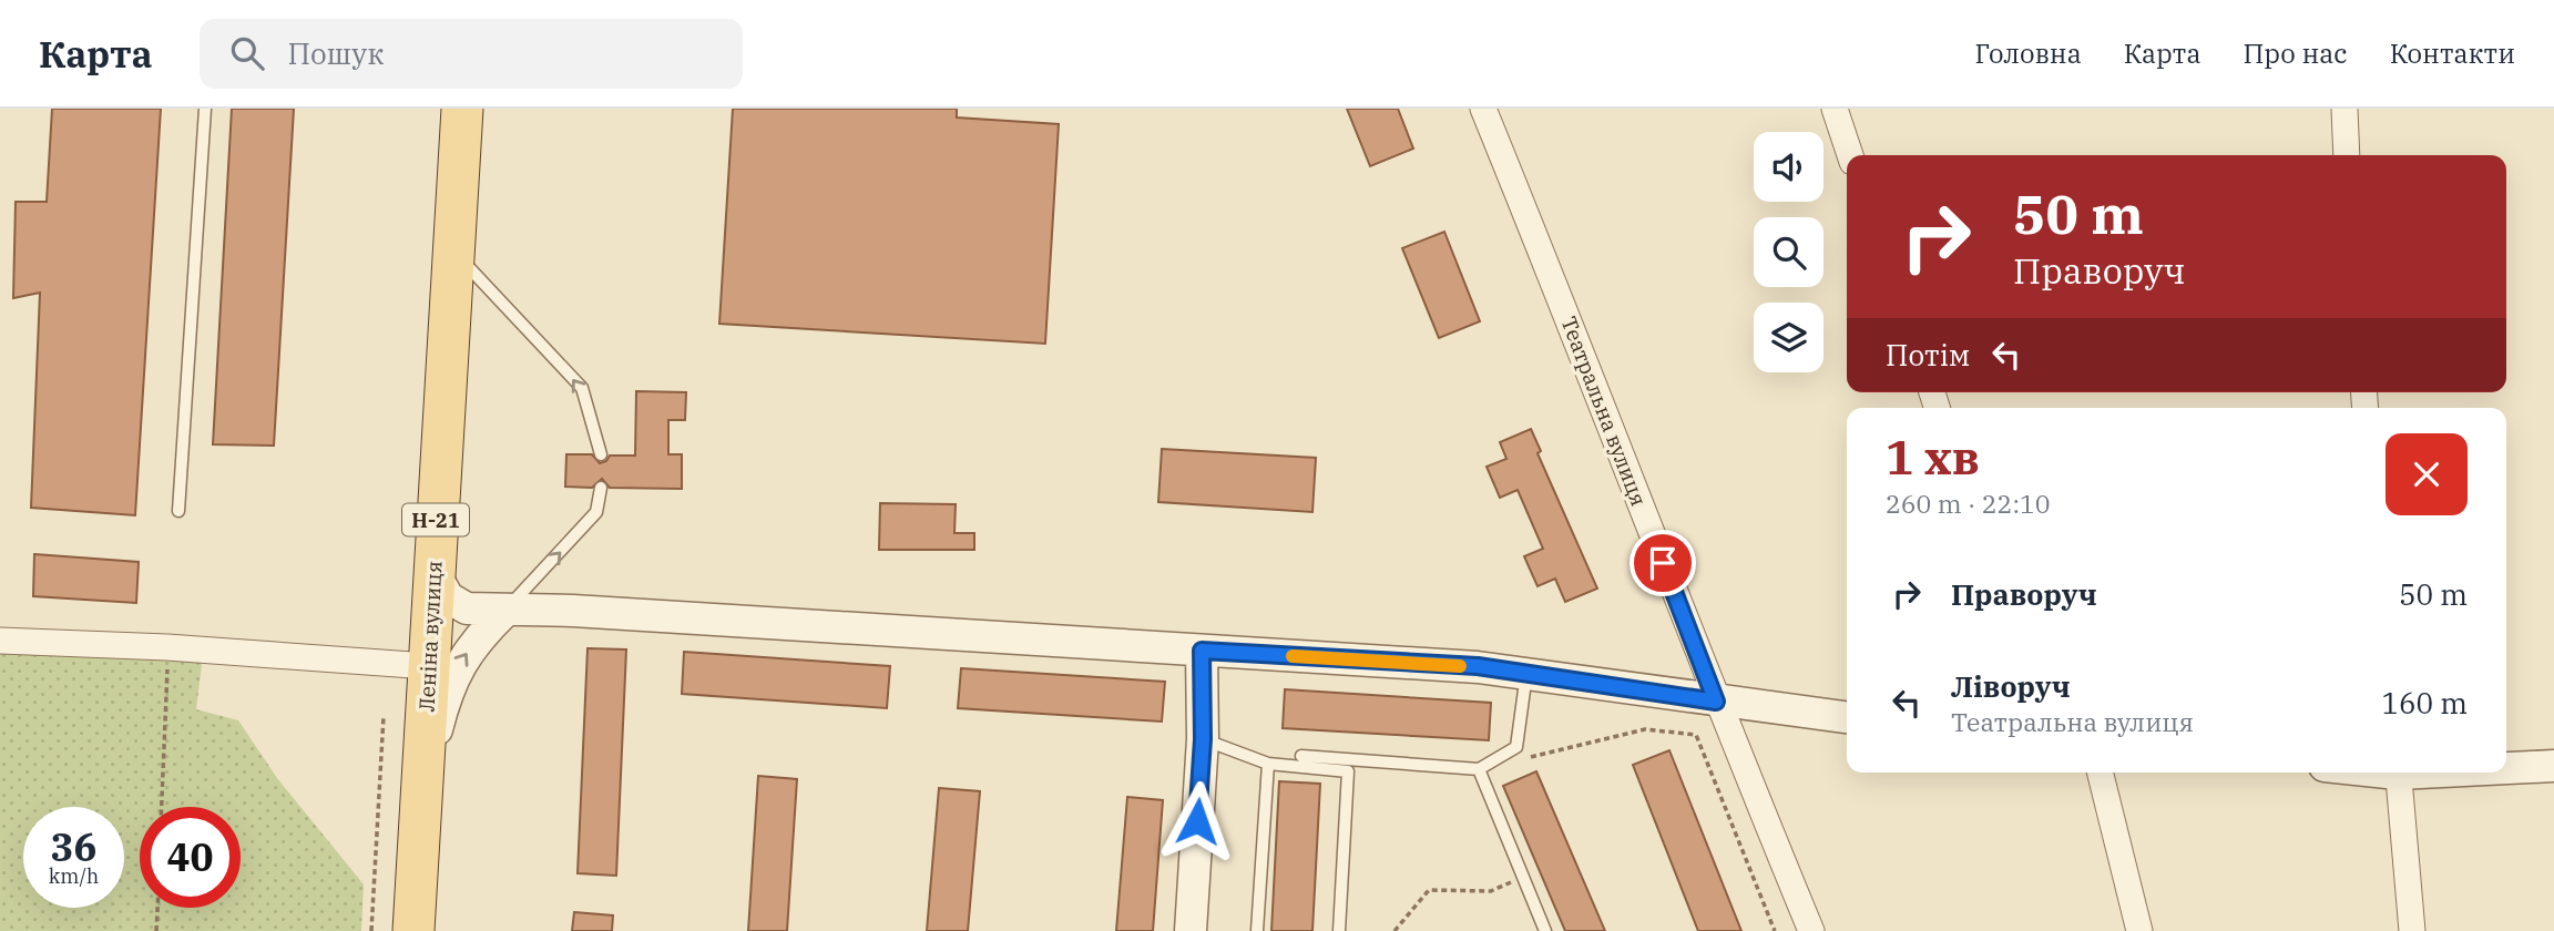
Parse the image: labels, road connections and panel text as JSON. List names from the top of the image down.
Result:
{
  "streets": {
    "main road": ["Н-21", "Леніна вулиця"],
    "street": ["Театральна вулиця"]
  },
  "page": {
    "header": "Карта",
    "search": "Пошук",
    "nav": [
      "Головна",
      "Карта",
      "Про нас",
      "Контакти"
    ],
    "turn": ["50 m", "Праворуч"],
    "then": "Потім",
    "heading": ["1 хв", "260 m · 22:10"],
    "list": [
      {
        "name": "Праворуч",
        "value": "50 m"
      },
      {
        "name": "Ліворуч",
        "note": "Театральна вулиця",
        "value": "160 m"
      }
    ],
    "speed": "36 km/h",
    "limit": "40"
  }
}
